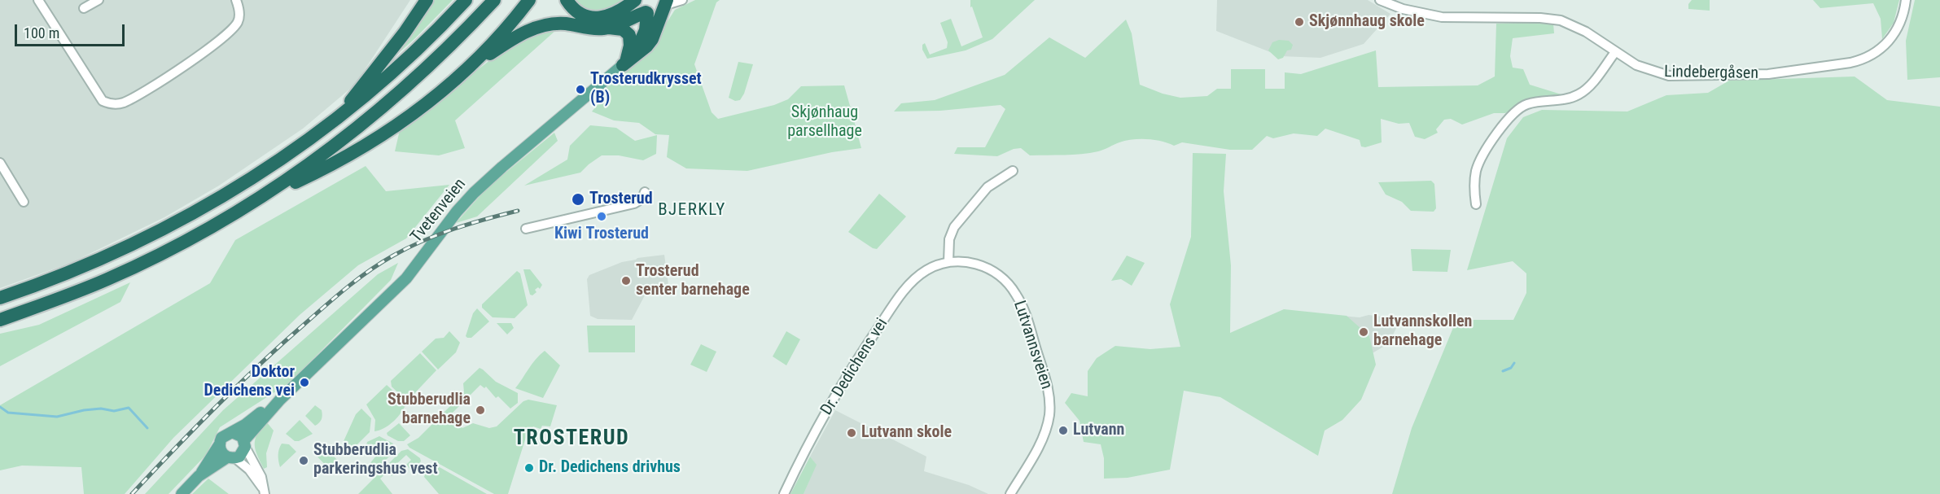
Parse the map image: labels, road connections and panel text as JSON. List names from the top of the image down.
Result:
{
  "streets": {
    "highway": ["Tvetenveien"],
    "street": ["Lindebergåsen", "Lutvannsveien", "Dr. Dedichens vei"]
  },
  "crossings": [
    ["Lutvannsveien", "Dr. Dedichens vei"]
  ],
  "districts": ["BJERKLY", "TROSTERUD"],
  "parks": ["Skjønhaug parsellhage"],
  "places": [
    "Skjønnhaug skole",
    "Trosterudkrysset (B)",
    "Trosterud",
    "Kiwi Trosterud",
    "Trosterud senter barnehage",
    "Lutvannskollen barnehage",
    "Doktor Dedichens vei",
    "Stubberudlia barnehage",
    "Lutvann",
    "Lutvann skole",
    "Stubberudlia parkeringshus vest",
    "Dr. Dedichens drivhus"
  ],
  "scale_bar": "100 m"
}
